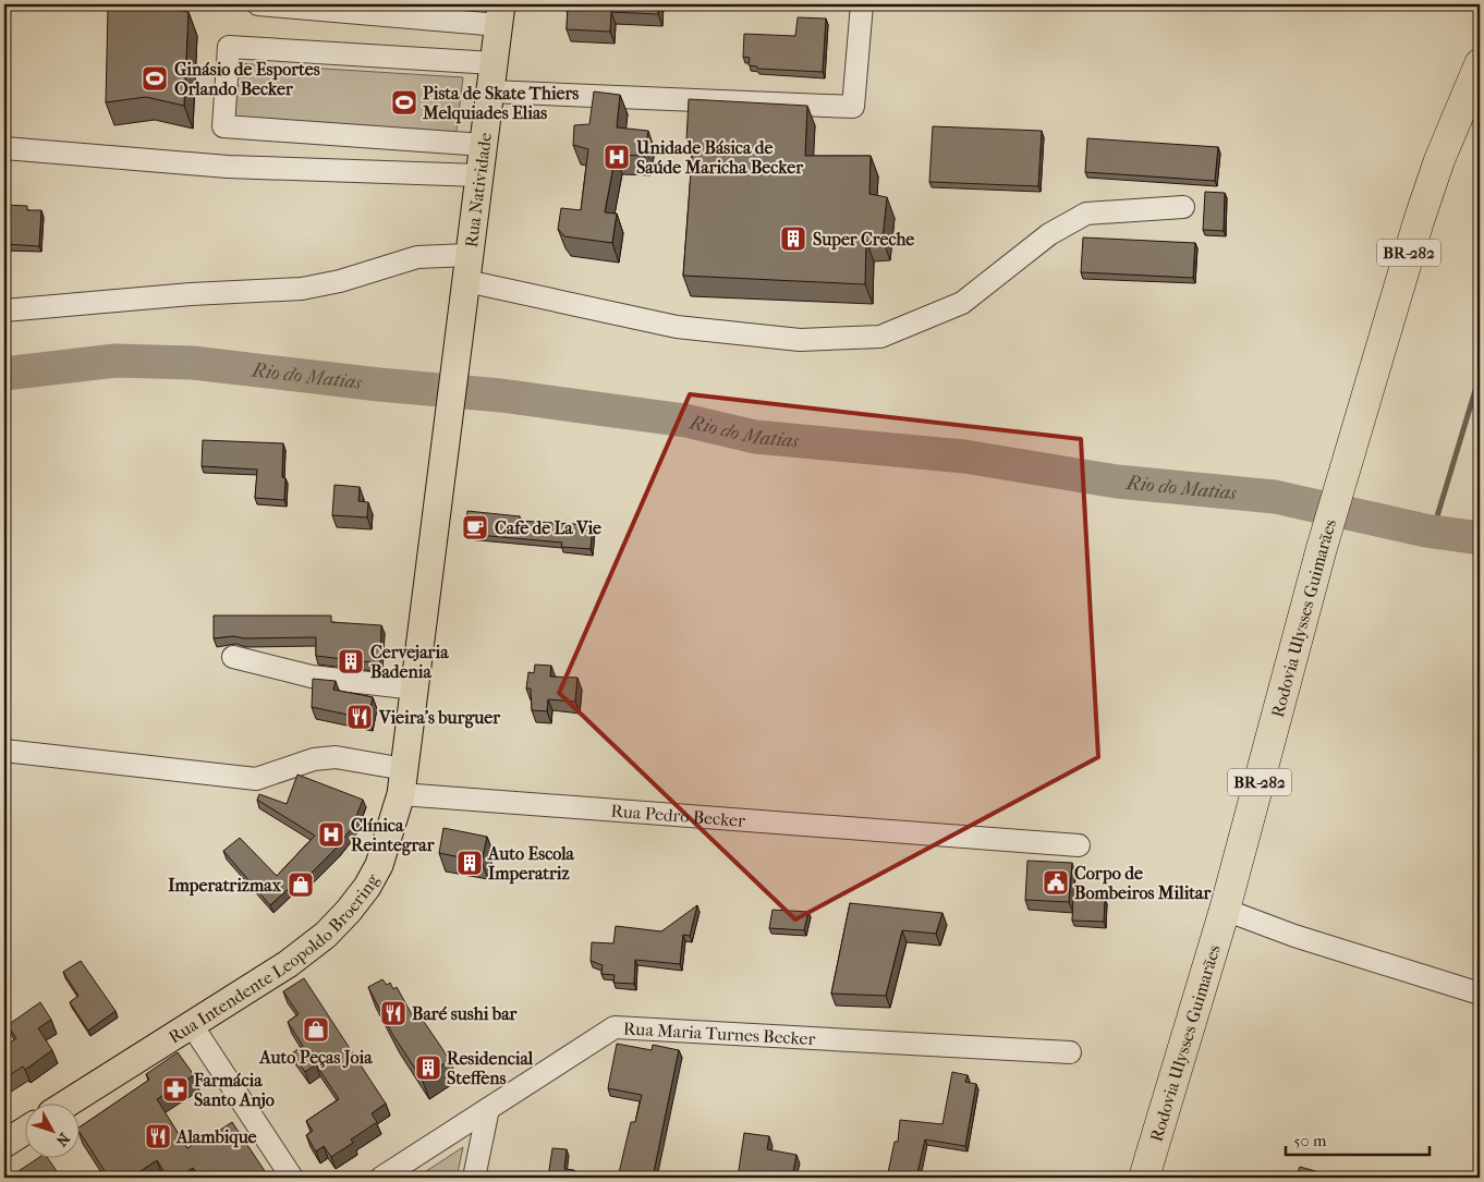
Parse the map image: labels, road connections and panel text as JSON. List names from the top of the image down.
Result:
{
  "streets": {
    "highway": ["BR-282", "Rodovia Ulysses Guimarães"],
    "main road": ["Rua Natividade", "Rua Intendente Leopoldo Broering"],
    "street": ["Rua Pedro Becker", "Rua Maria Turnes Becker"]
  },
  "crossings": [
    ["Rua Natividade", "Rua Intendente Leopoldo Broering"],
    ["Rua Pedro Becker", "Rua Intendente Leopoldo Broering"]
  ],
  "water": ["Rio do Matias"],
  "places": {
    "sports": ["Ginásio de Esportes Orlando Becker", "Pista de Skate Thiers Melquiades Elias"],
    "hospital": ["Unidade Básica de Saúde Maricha Becker", "Clínica Reintegrar"],
    "building": [
      "Super Creche",
      "Cervejaria Badenia",
      "Auto Escola Imperatriz",
      "Residencial Steffens"
    ],
    "cafe": ["Cafe de La Vie"],
    "restaurant": ["Vieira's burguer", "Baré sushi bar", "Alambique"],
    "public building": ["Corpo de Bombeiros Militar"],
    "shop": ["Imperatrizmax", "Auto Peças Joia"],
    "pharmacy": ["Farmácia Santo Anjo"]
  },
  "scale_bar": "50 m",
  "north": "bottom right"
}
